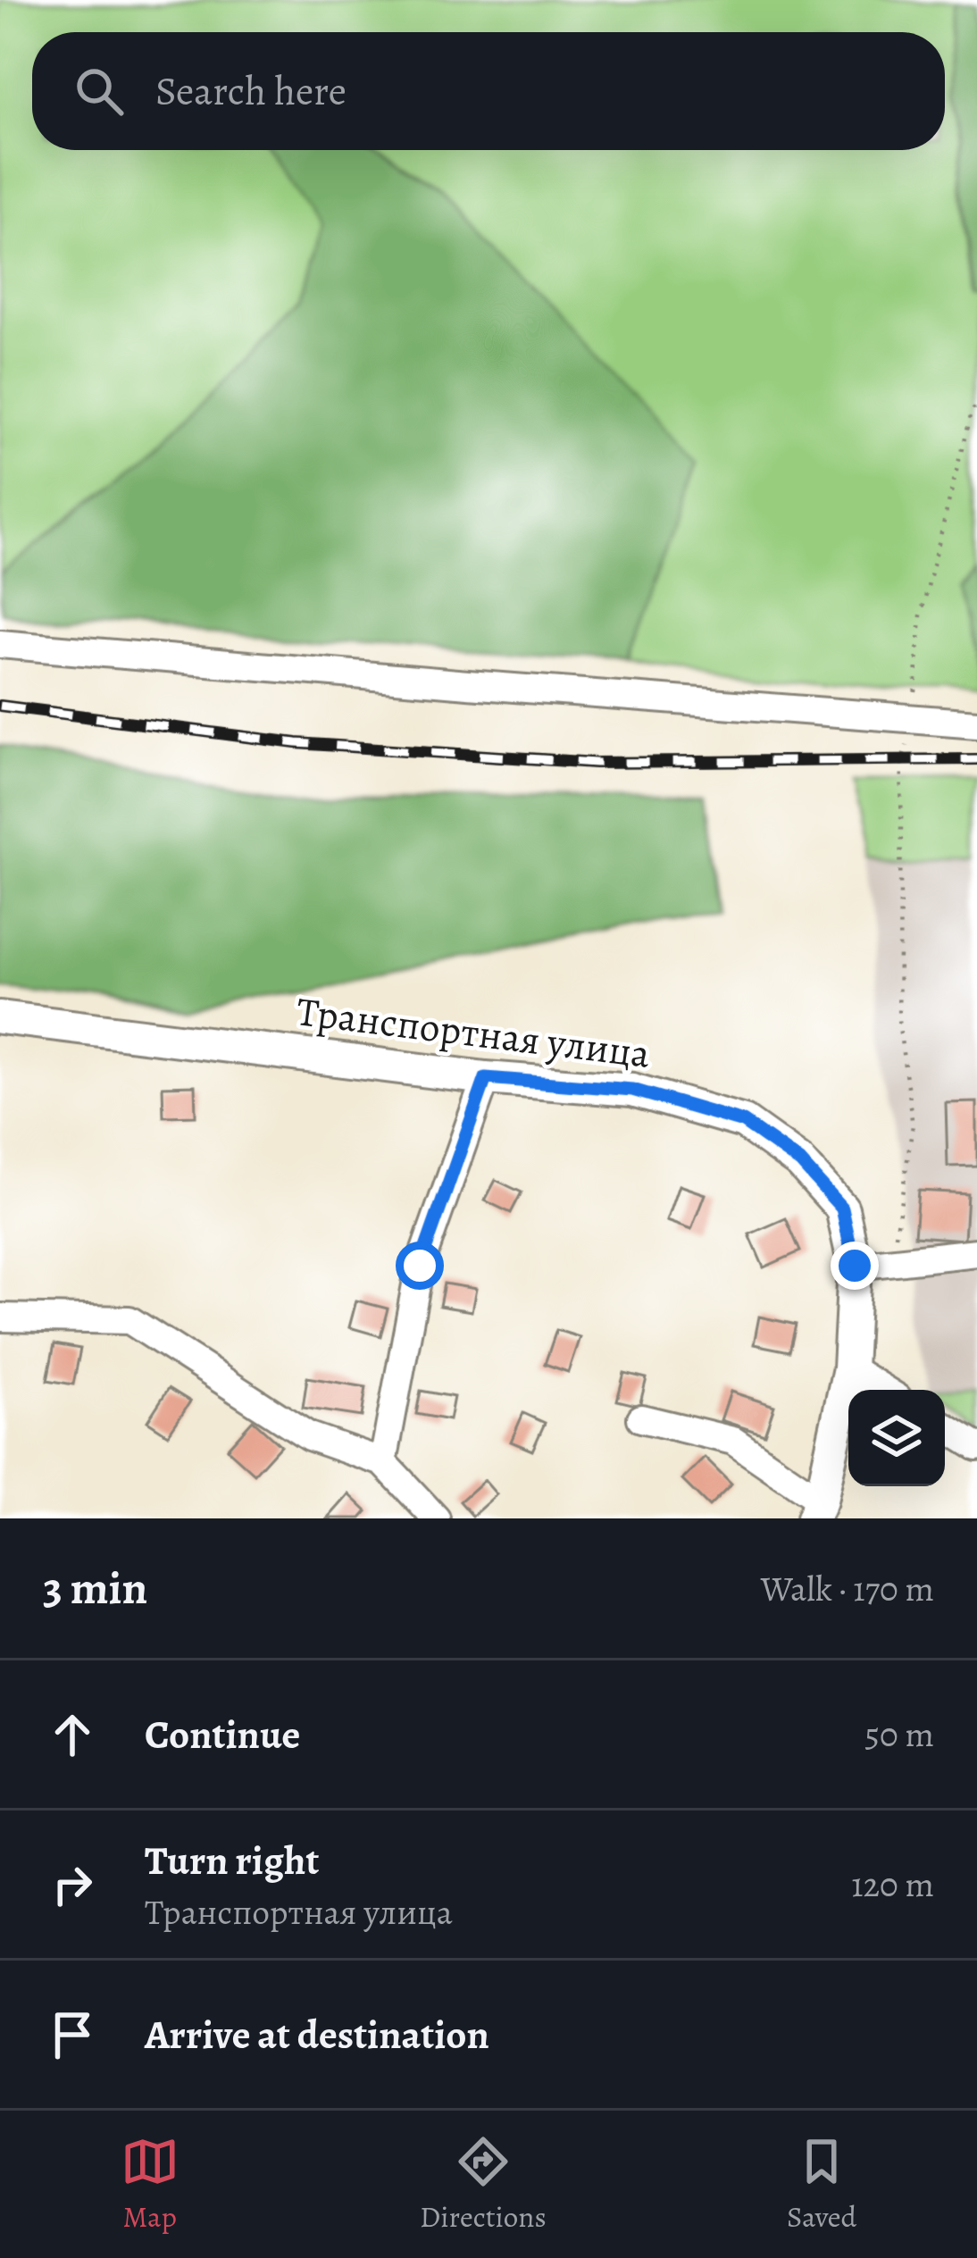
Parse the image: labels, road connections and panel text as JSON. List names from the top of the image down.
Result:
{
  "streets": {
    "main road": ["Транспортная улица"]
  },
  "page": {
    "search": "Search here",
    "heading": ["3 min", "Walk · 170 m"],
    "list": [
      ["Continue", "50 m"],
      ["Turn right", "Транспортная улица", "120 m"],
      "Arrive at destination"
    ],
    "nav": ["Map", "Directions", "Saved"]
  }
}
